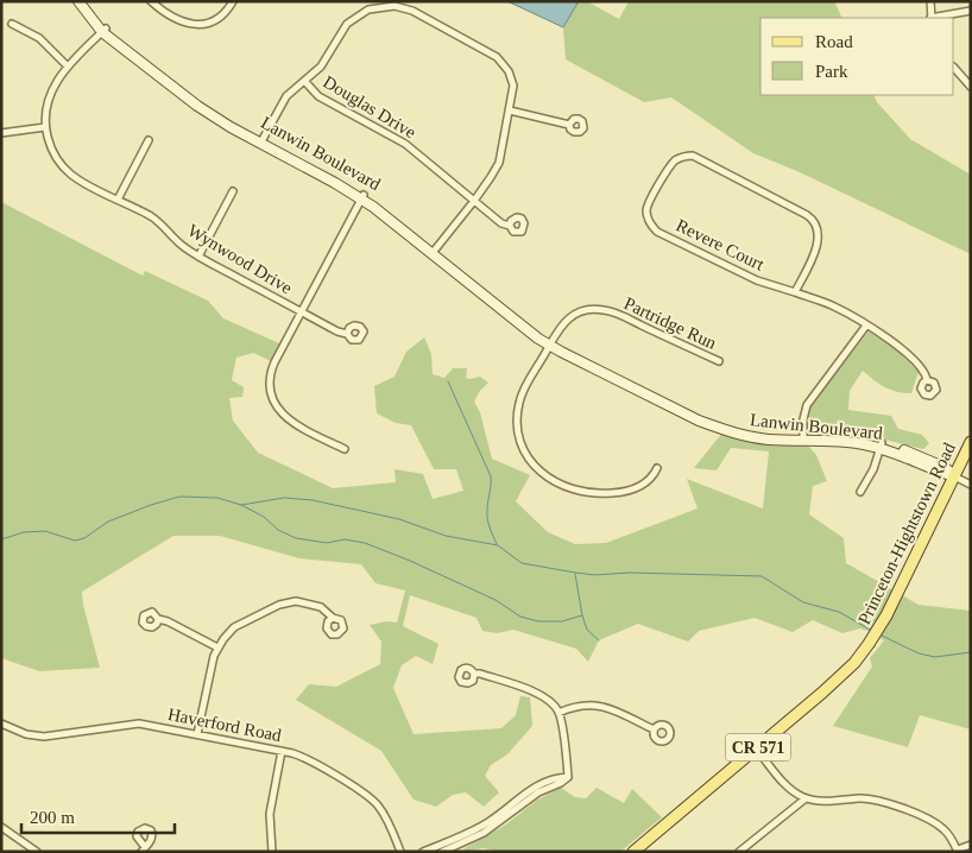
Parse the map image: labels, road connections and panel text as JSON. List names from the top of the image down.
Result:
{
  "streets": {
    "main road": ["Princeton-Hightstown Road", "CR 571"],
    "street": [
      "Douglas Drive",
      "Lanwin Boulevard",
      "Revere Court",
      "Wynwood Drive",
      "Partridge Run",
      "Haverford Road"
    ]
  },
  "crossings": [
    ["Lanwin Boulevard", "Wynwood Drive"],
    ["Lanwin Boulevard", "Partridge Run"],
    ["Lanwin Boulevard", "Princeton-Hightstown Road"]
  ],
  "legend": ["Road", "Park"],
  "scale_bar": "200 m"
}
